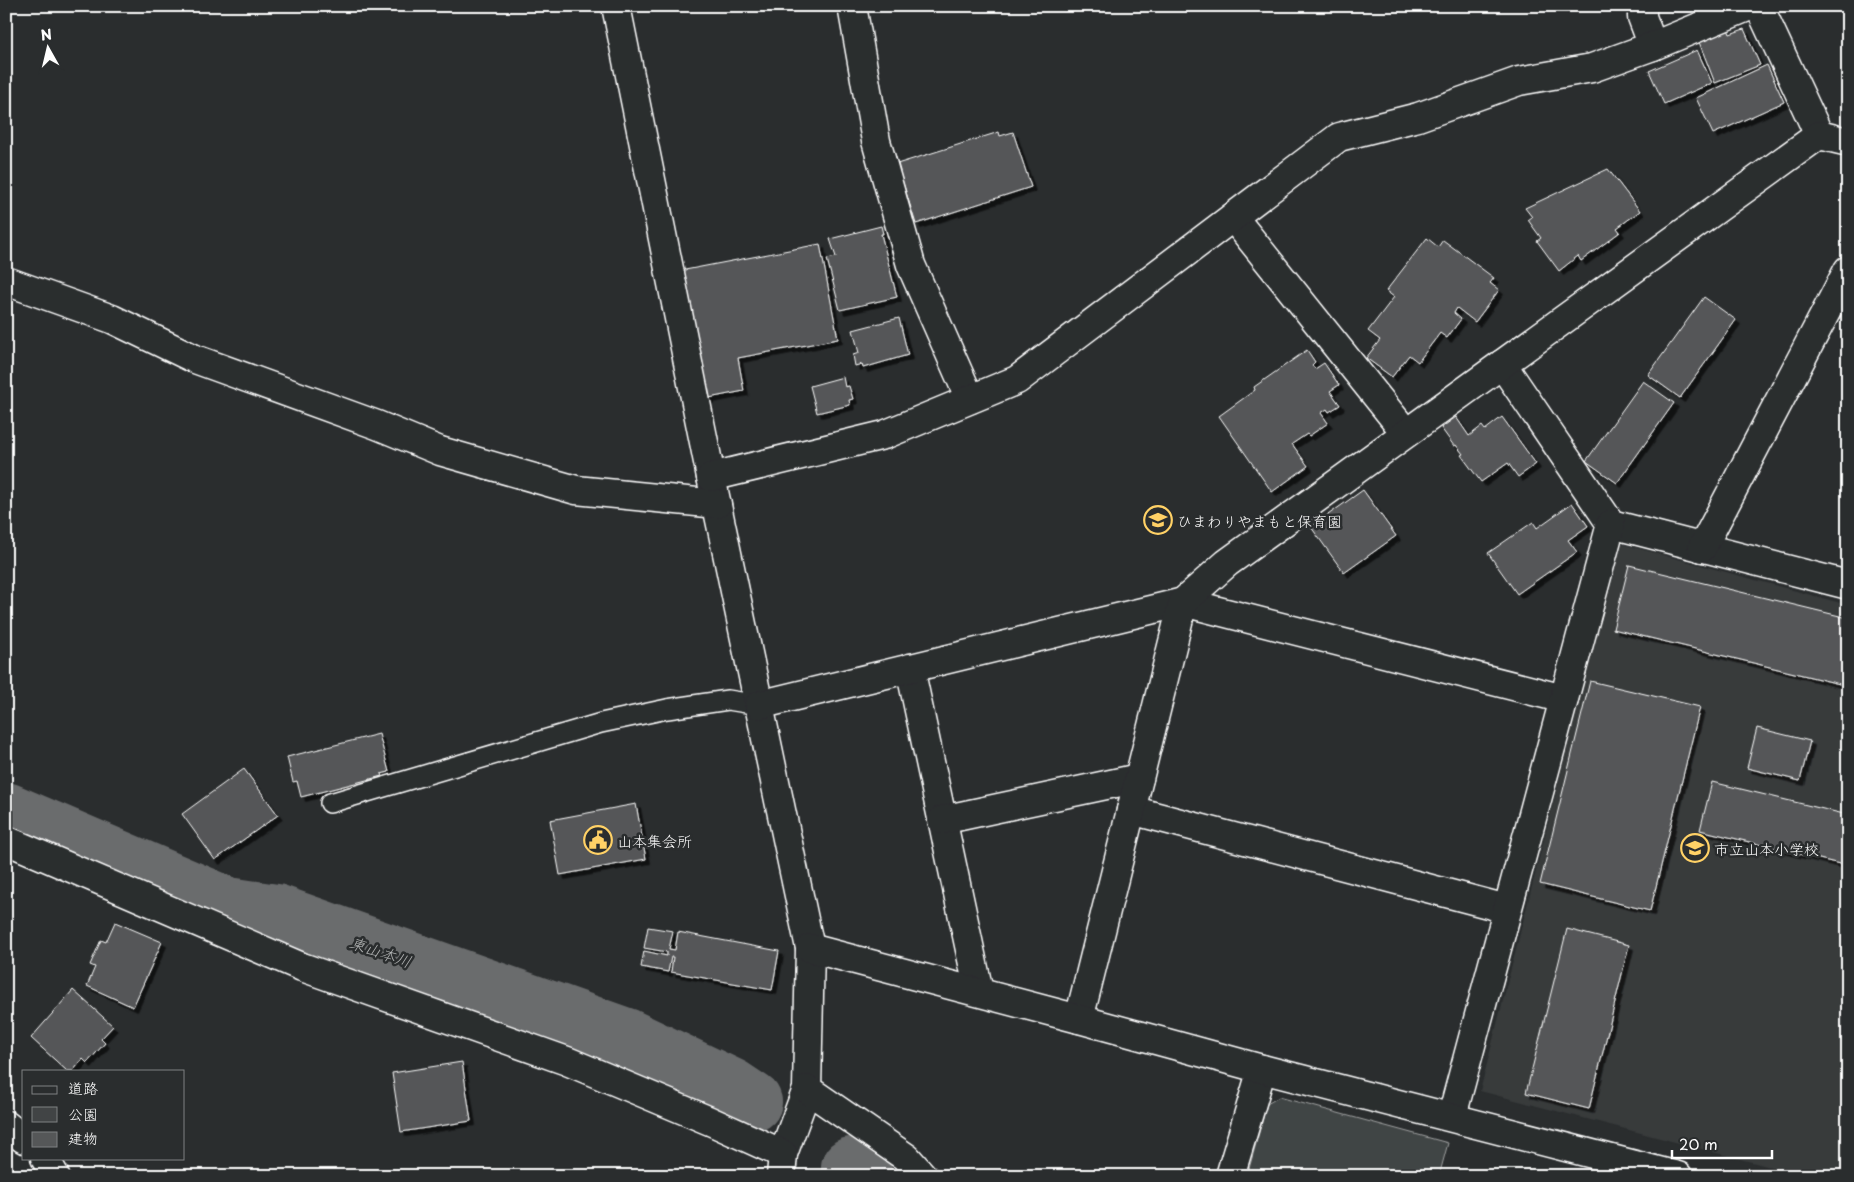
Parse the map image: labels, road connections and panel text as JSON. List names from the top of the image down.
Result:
{
  "water": ["東山本川"],
  "places": {
    "school or university": ["ひまわりやまもと保育園", "市立山本小学校"],
    "public building": ["山本集会所"]
  },
  "legend": ["道路", "公園", "建物"],
  "scale_bar": "20 m",
  "north": "top"
}
